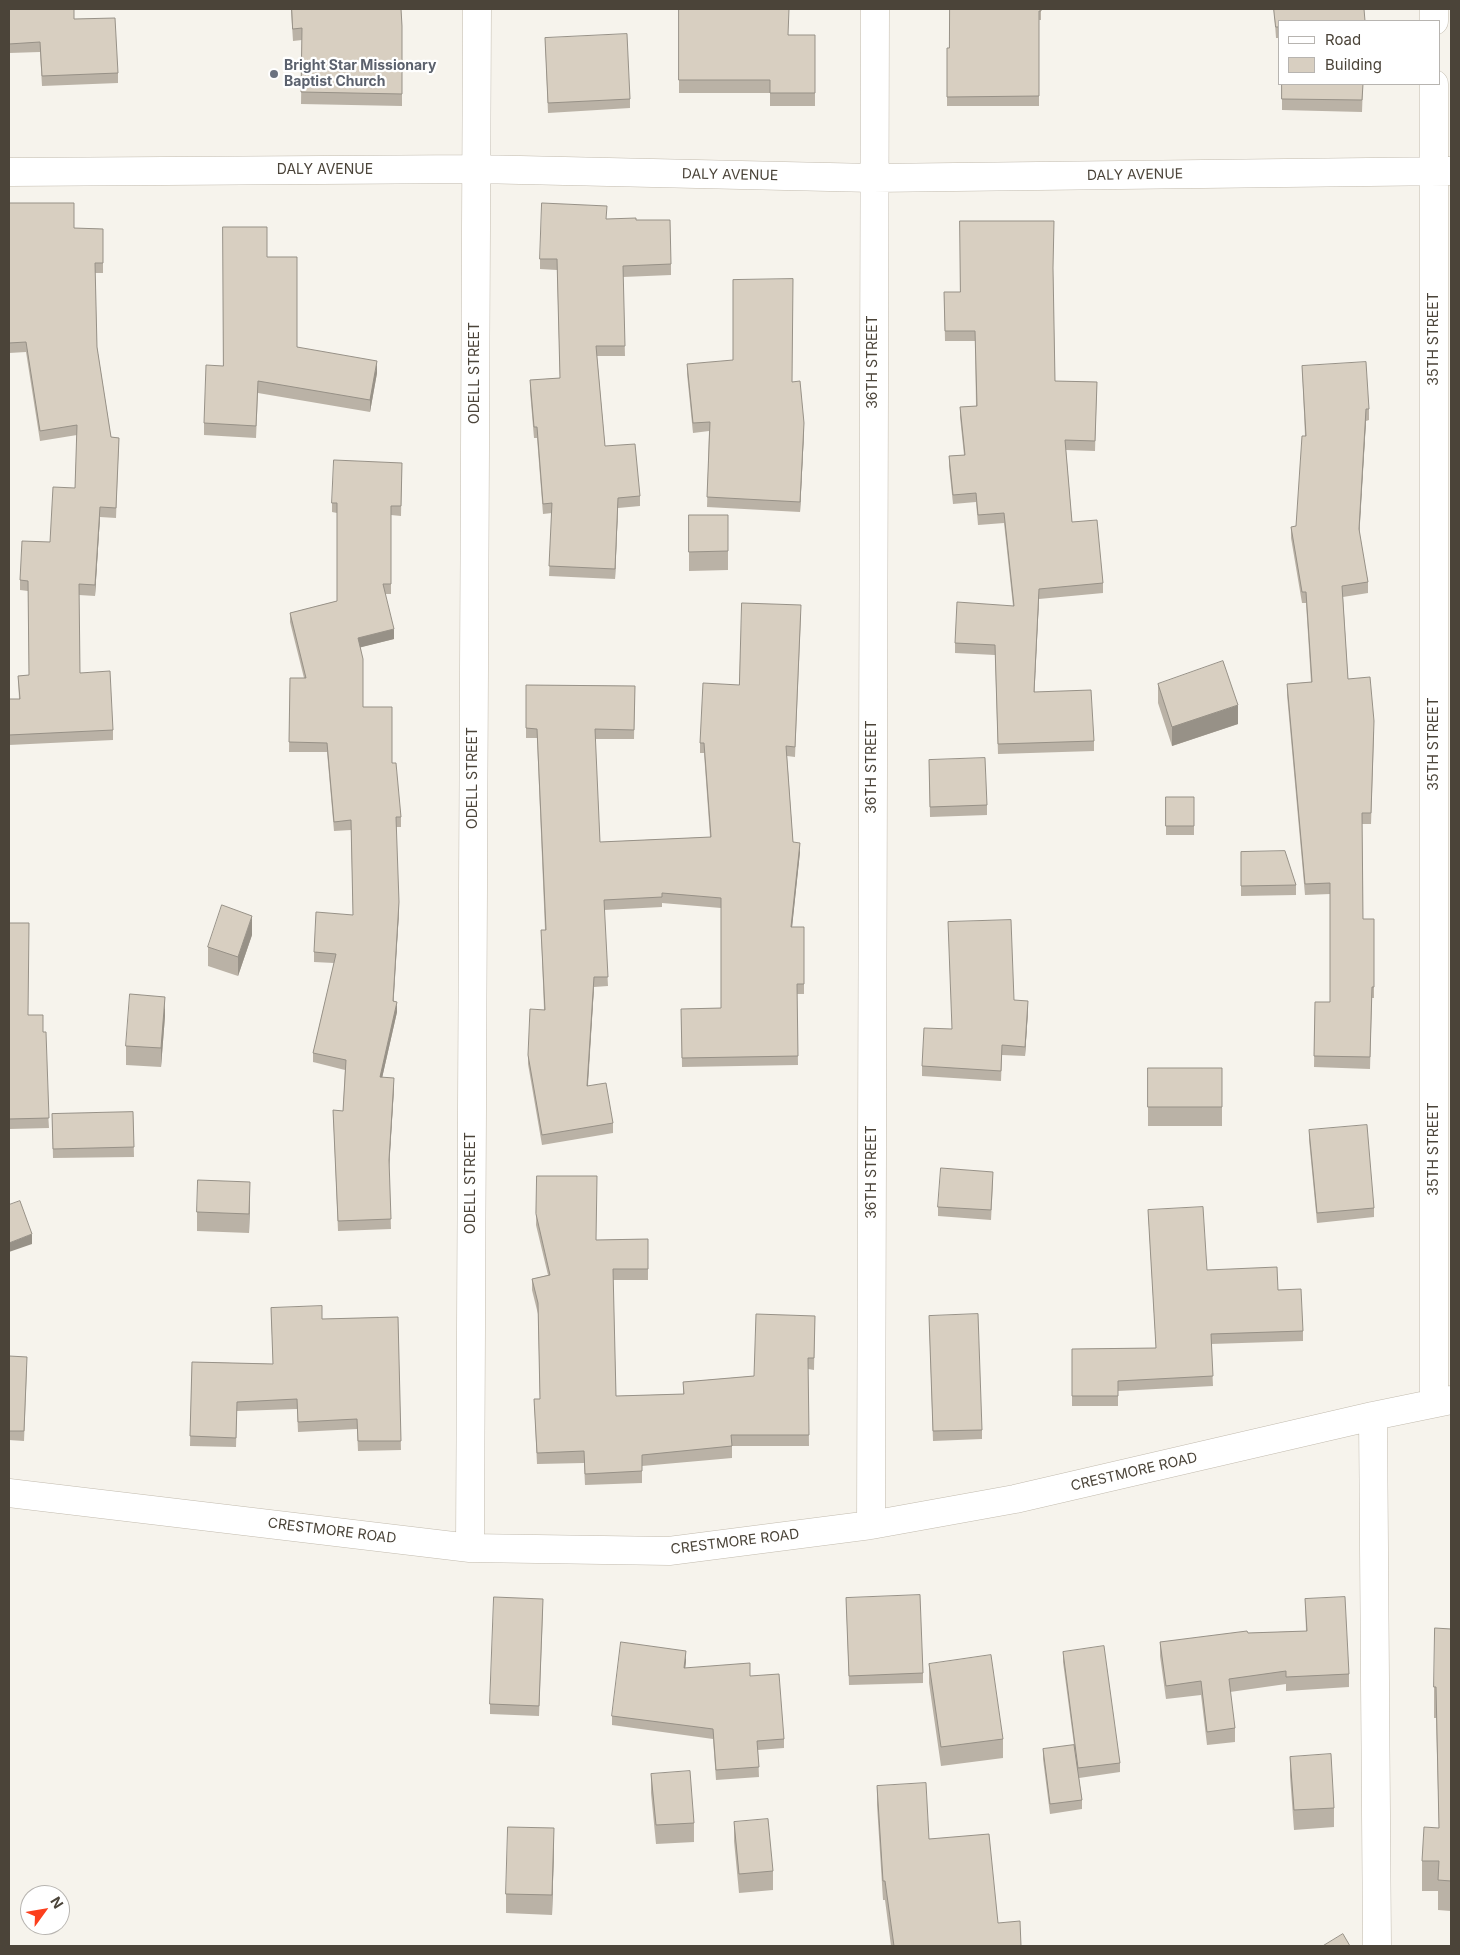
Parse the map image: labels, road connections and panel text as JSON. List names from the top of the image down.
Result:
{
  "streets": {
    "street": [
      "DALY AVENUE",
      "35TH STREET",
      "36TH STREET",
      "ODELL STREET",
      "CRESTMORE ROAD"
    ]
  },
  "crossings": [
    ["DALY AVENUE", "35TH STREET"],
    ["DALY AVENUE", "36TH STREET"],
    ["DALY AVENUE", "ODELL STREET"],
    ["35TH STREET", "CRESTMORE ROAD"],
    ["36TH STREET", "CRESTMORE ROAD"],
    ["ODELL STREET", "CRESTMORE ROAD"]
  ],
  "places": ["Bright Star Missionary Baptist Church"],
  "legend": ["Road", "Building"],
  "north": "top right"
}
